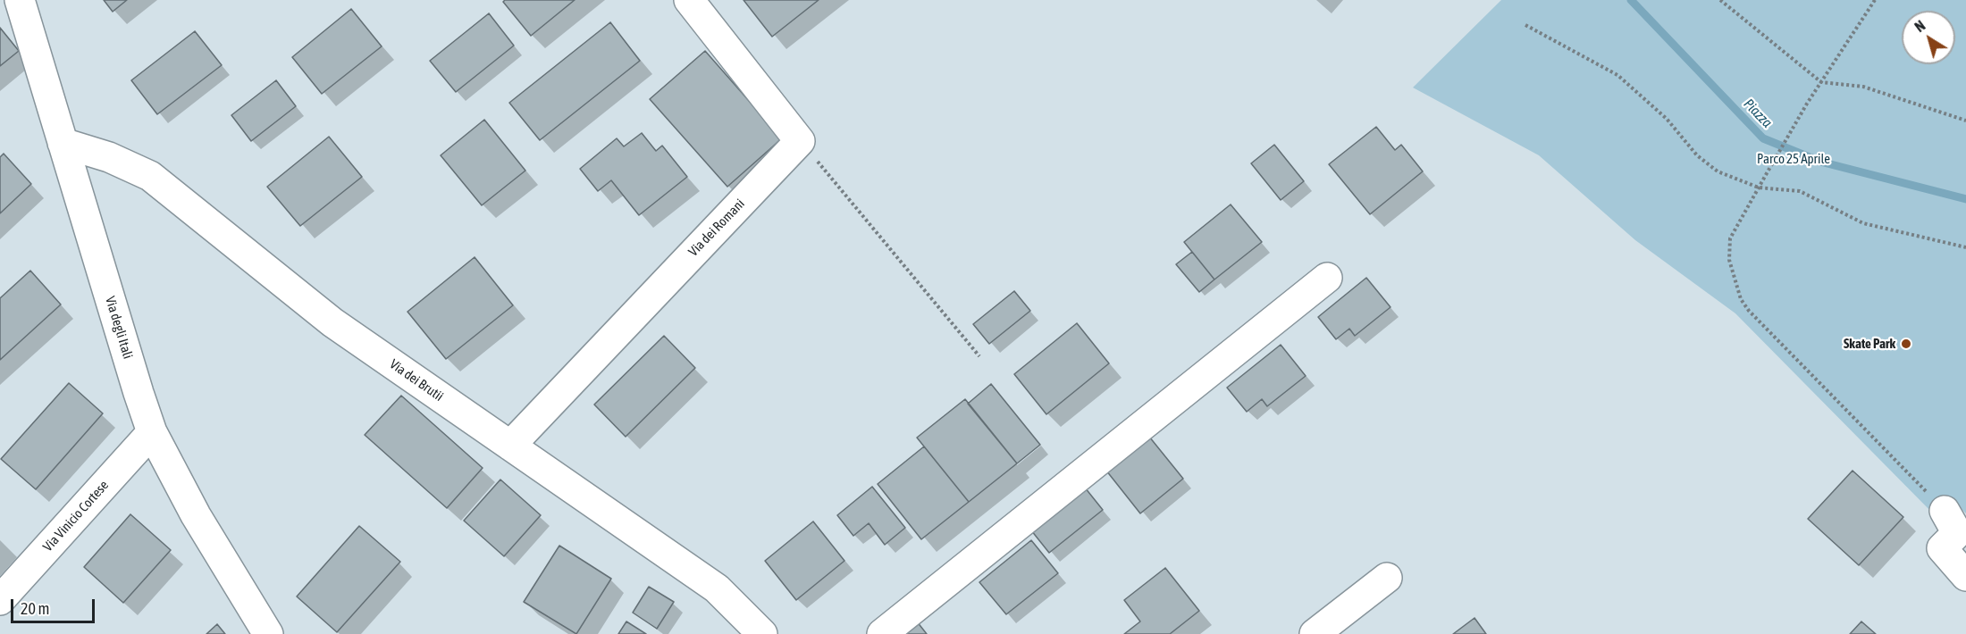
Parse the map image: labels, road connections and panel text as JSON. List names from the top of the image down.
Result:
{
  "streets": {
    "street": [
      "Via dei Romani",
      "Via degli Itali",
      "Via dei Brutii",
      "Via Vinicio Cortese"
    ]
  },
  "crossings": [
    ["Via dei Romani", "Via dei Brutii"],
    ["Via degli Itali", "Via dei Brutii"],
    ["Via degli Itali", "Via Vinicio Cortese"]
  ],
  "water": ["Piazza"],
  "parks": ["Parco 25 Aprile"],
  "places": ["Skate Park"],
  "scale_bar": "20 m",
  "north": "top left"
}
